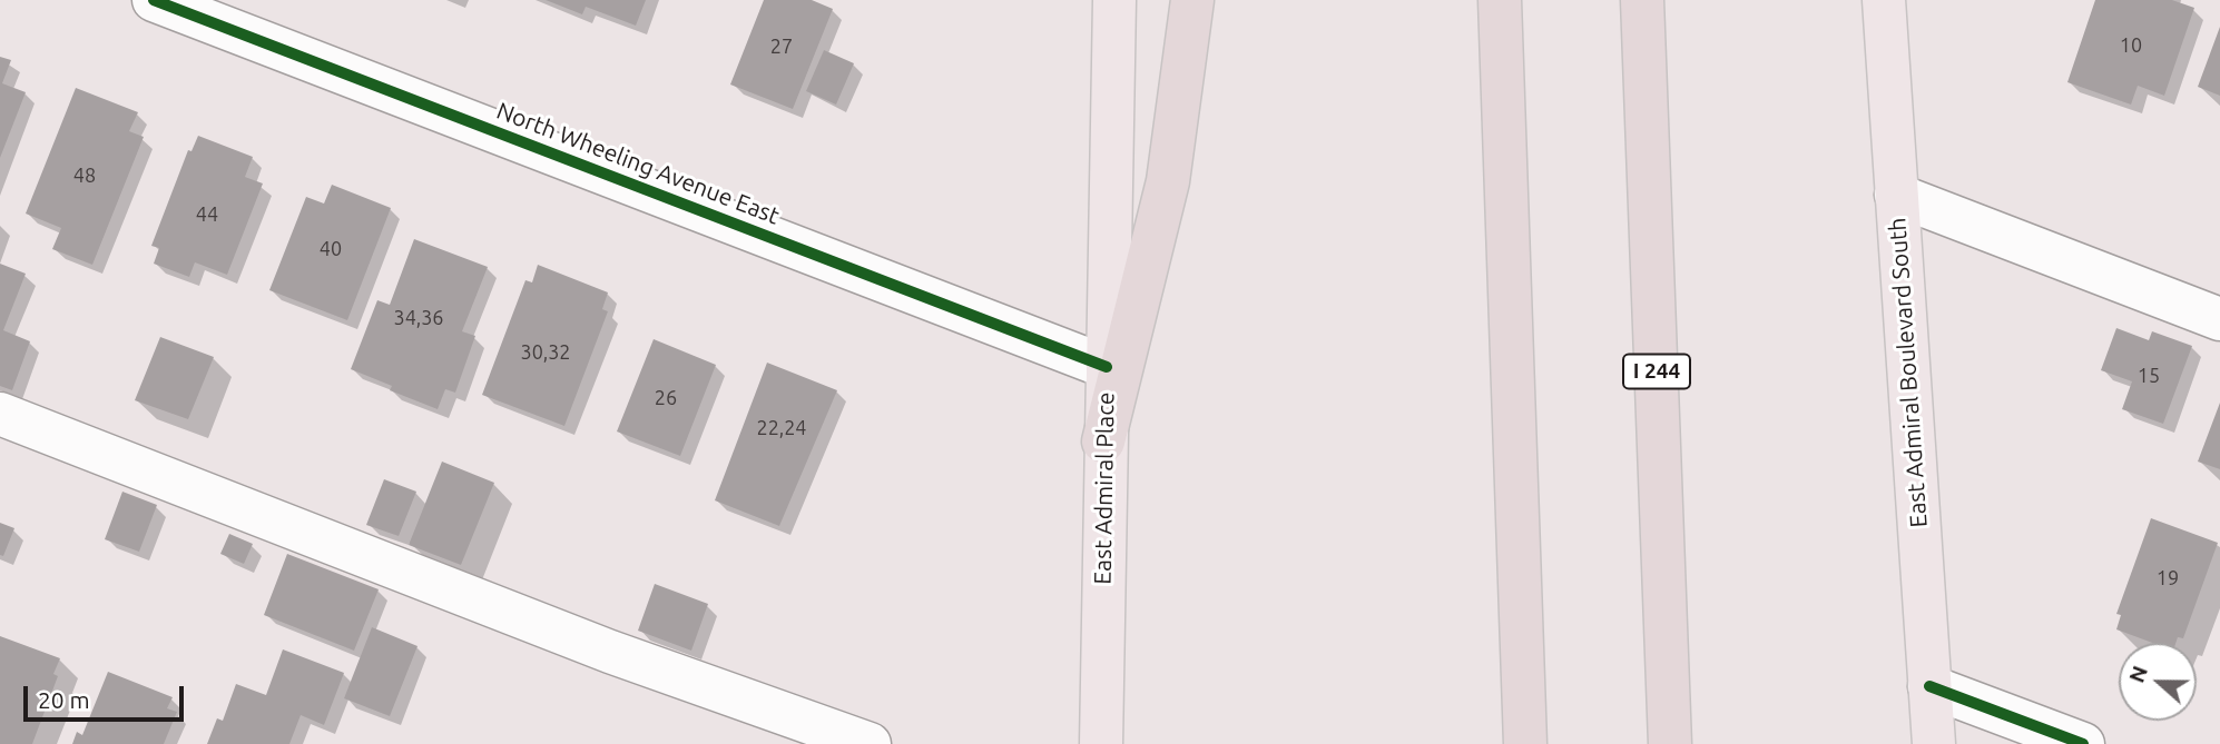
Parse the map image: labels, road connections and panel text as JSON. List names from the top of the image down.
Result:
{
  "streets": {
    "highway": ["I 244"],
    "main road": ["East Admiral Boulevard South", "East Admiral Place"],
    "street": ["North Wheeling Avenue East"]
  },
  "crossings": [
    ["North Wheeling Avenue East", "East Admiral Place"]
  ],
  "house_numbers": [
    "10",
    "27",
    "48",
    "44",
    "40",
    "34,36",
    "30,32",
    "15",
    "26",
    "22,24",
    "19"
  ],
  "scale_bar": "20 m",
  "north": "left"
}
